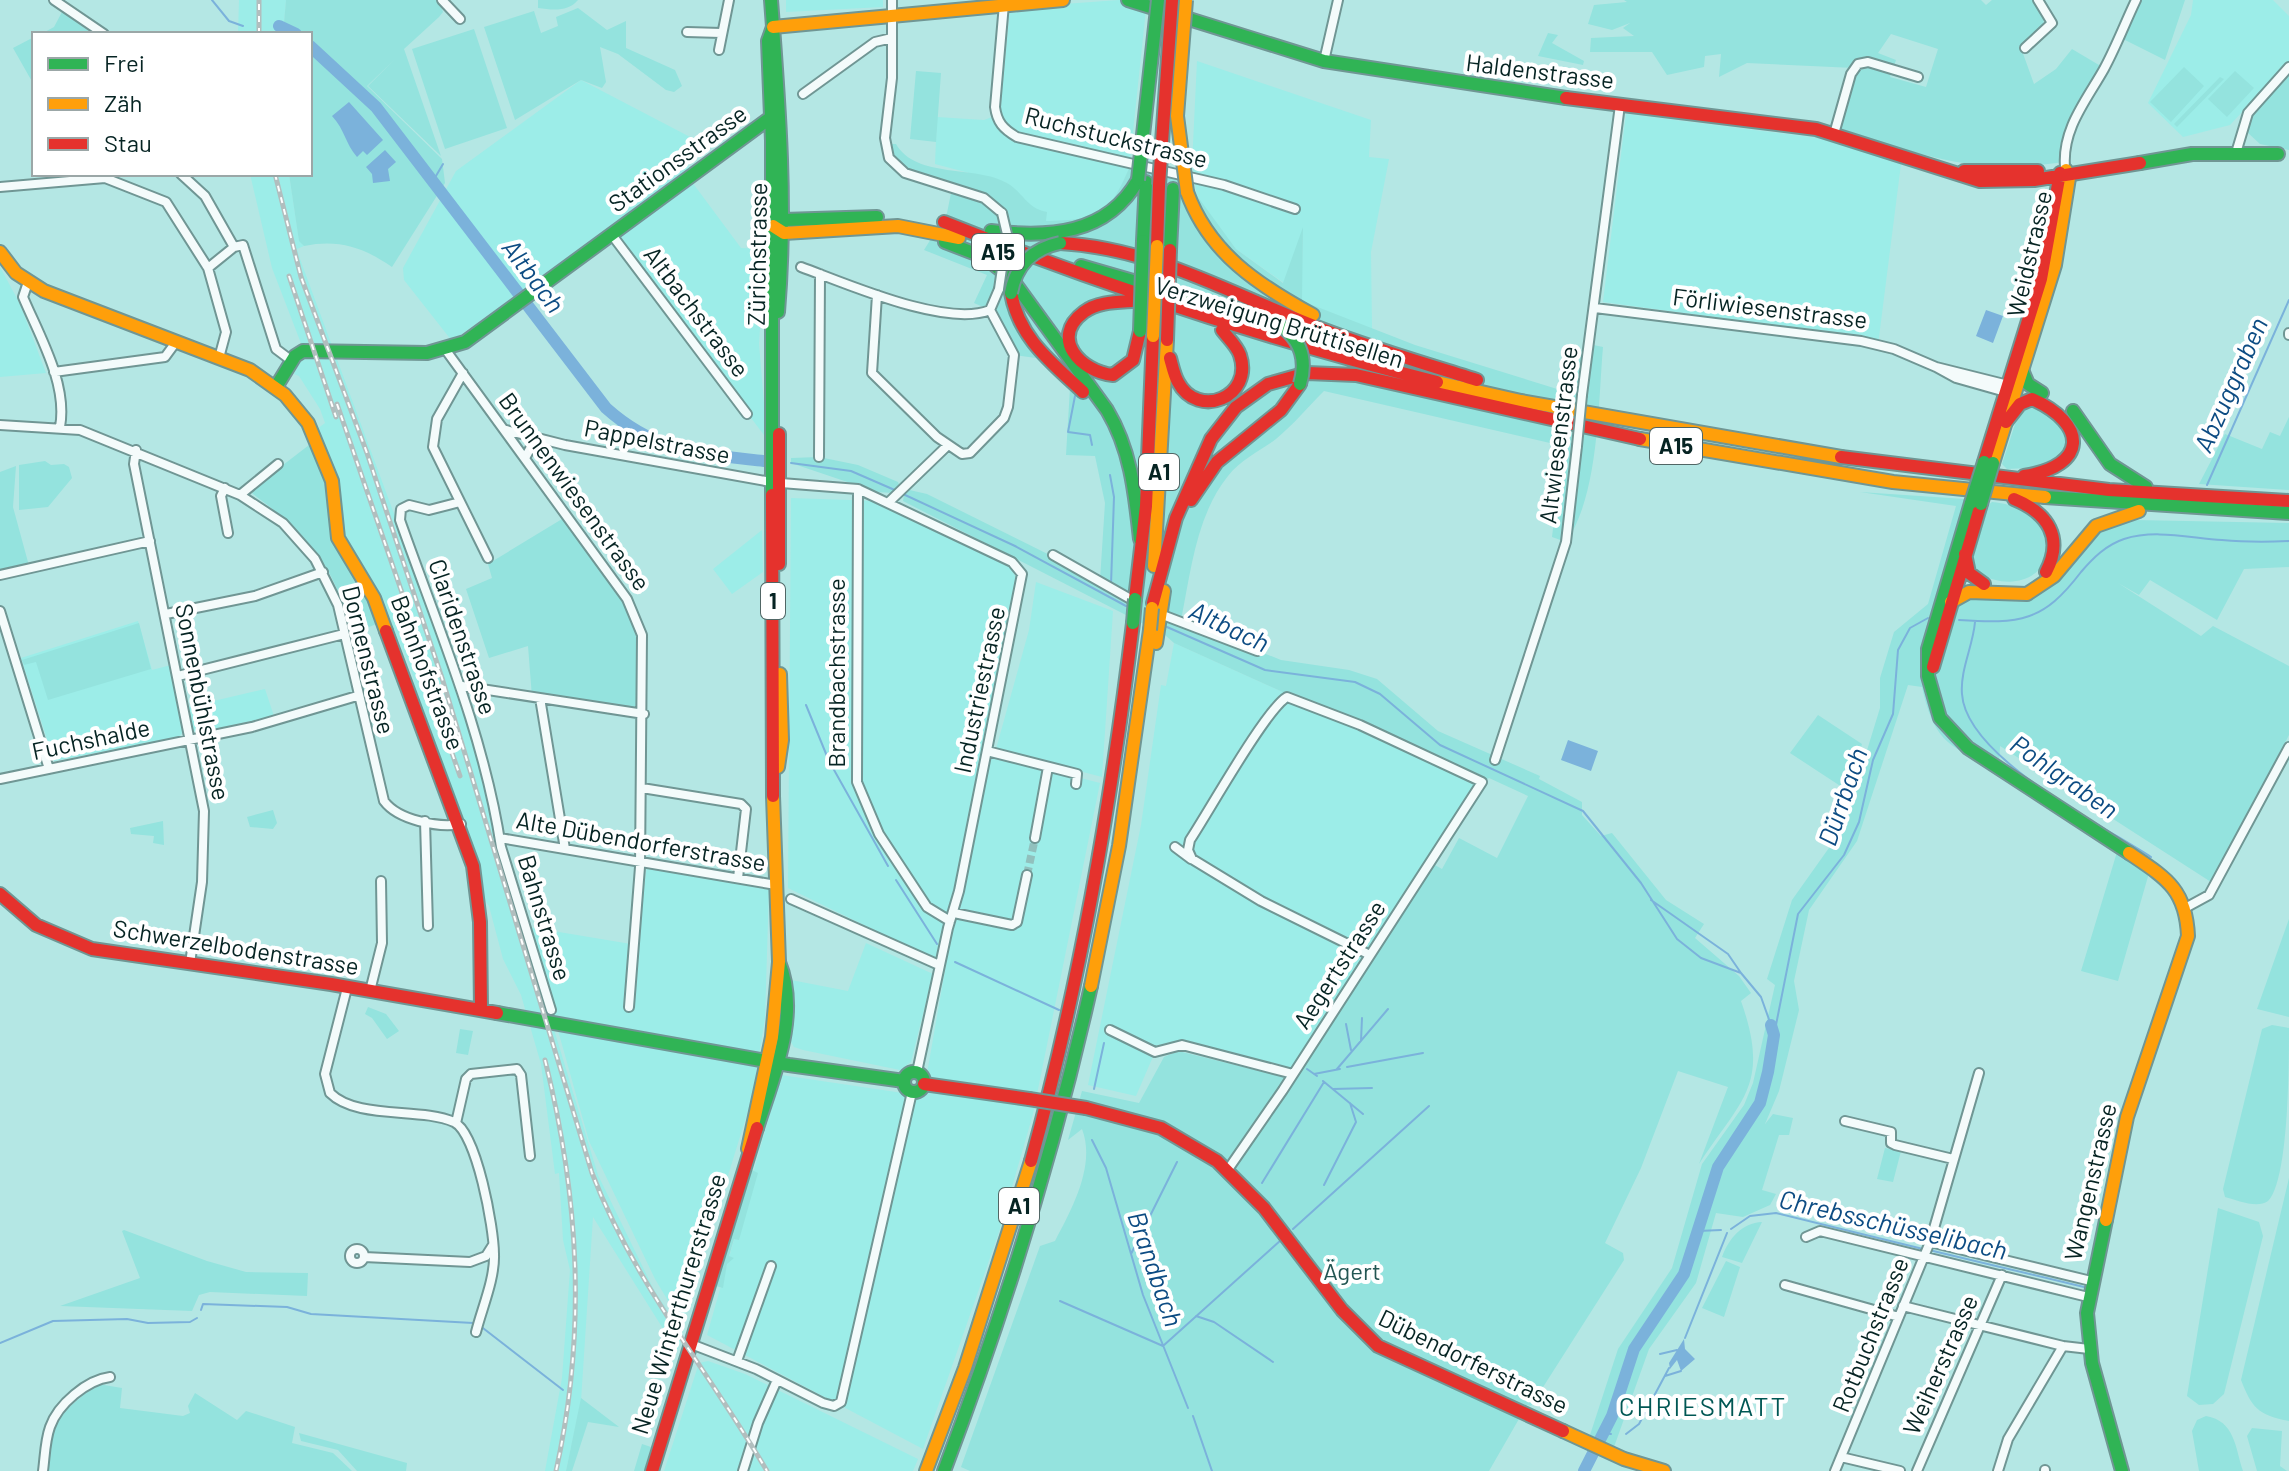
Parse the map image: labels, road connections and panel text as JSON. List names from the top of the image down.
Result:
{
  "streets": {
    "main road": [
      "Haldenstrasse",
      "Stationsstrasse",
      "A15",
      "Zürichstrasse",
      "Weidstrasse",
      "Verzweigung Brüttisellen",
      "A1",
      "1",
      "Bahnhofstrasse",
      "Schwerzelbodenstrasse",
      "Wangenstrasse",
      "Neue Winterthurerstrasse",
      "Dübendorferstrasse"
    ],
    "street": [
      "Ruchstuckstrasse",
      "Förliwiesenstrasse",
      "Altbachstrasse",
      "Altwiesenstrasse",
      "Pappelstrasse",
      "Brunnenwiesenstrasse",
      "Claridenstrasse",
      "Dornenstrasse",
      "Brandbachstrasse",
      "Industriestrasse",
      "Sonnenbühlstrasse",
      "Fuchshalde",
      "Alte Dübendorferstrasse",
      "Bahnstrasse",
      "Aegertstrasse",
      "Rotbuchstrasse",
      "Weiherstrasse"
    ]
  },
  "crossings": [
    ["Haldenstrasse", "Weidstrasse"],
    ["Haldenstrasse", "Altwiesenstrasse"],
    ["Stationsstrasse", "Zürichstrasse"],
    ["Stationsstrasse", "Altbachstrasse"],
    ["Stationsstrasse", "Brunnenwiesenstrasse"],
    ["A15", "Zürichstrasse"],
    ["A15", "Verzweigung Brüttisellen"],
    ["Zürichstrasse", "Pappelstrasse"],
    ["Zürichstrasse", "Industriestrasse"],
    ["Zürichstrasse", "Neue Winterthurerstrasse"],
    ["Weidstrasse", "Förliwiesenstrasse"],
    ["Weidstrasse", "Wangenstrasse"],
    ["Förliwiesenstrasse", "Altwiesenstrasse"],
    ["Pappelstrasse", "Brunnenwiesenstrasse"],
    ["Pappelstrasse", "Industriestrasse"],
    ["Pappelstrasse", "Neue Winterthurerstrasse"],
    ["Brunnenwiesenstrasse", "Alte Dübendorferstrasse"],
    ["Claridenstrasse", "Alte Dübendorferstrasse"],
    ["Claridenstrasse", "Bahnstrasse"],
    ["Dornenstrasse", "Bahnhofstrasse"],
    ["Dornenstrasse", "Sonnenbühlstrasse"],
    ["Dornenstrasse", "Fuchshalde"],
    ["Bahnhofstrasse", "Schwerzelbodenstrasse"],
    ["Brandbachstrasse", "Industriestrasse"],
    ["Industriestrasse", "Alte Dübendorferstrasse"],
    ["Industriestrasse", "Neue Winterthurerstrasse"],
    ["Industriestrasse", "Dübendorferstrasse"],
    ["Sonnenbühlstrasse", "Fuchshalde"],
    ["Sonnenbühlstrasse", "Schwerzelbodenstrasse"],
    ["Alte Dübendorferstrasse", "Bahnstrasse"],
    ["Alte Dübendorferstrasse", "Neue Winterthurerstrasse"],
    ["Aegertstrasse", "Dübendorferstrasse"]
  ],
  "districts": ["CHRIESMATT"],
  "water": [
    "Altbach",
    "Abzuggraben",
    "Pohlgraben",
    "Dürrbach",
    "Chrebsschüsselibach",
    "Brandbach"
  ],
  "parks": ["Ägert"],
  "legend": ["Frei", "Zäh", "Stau"]
}
